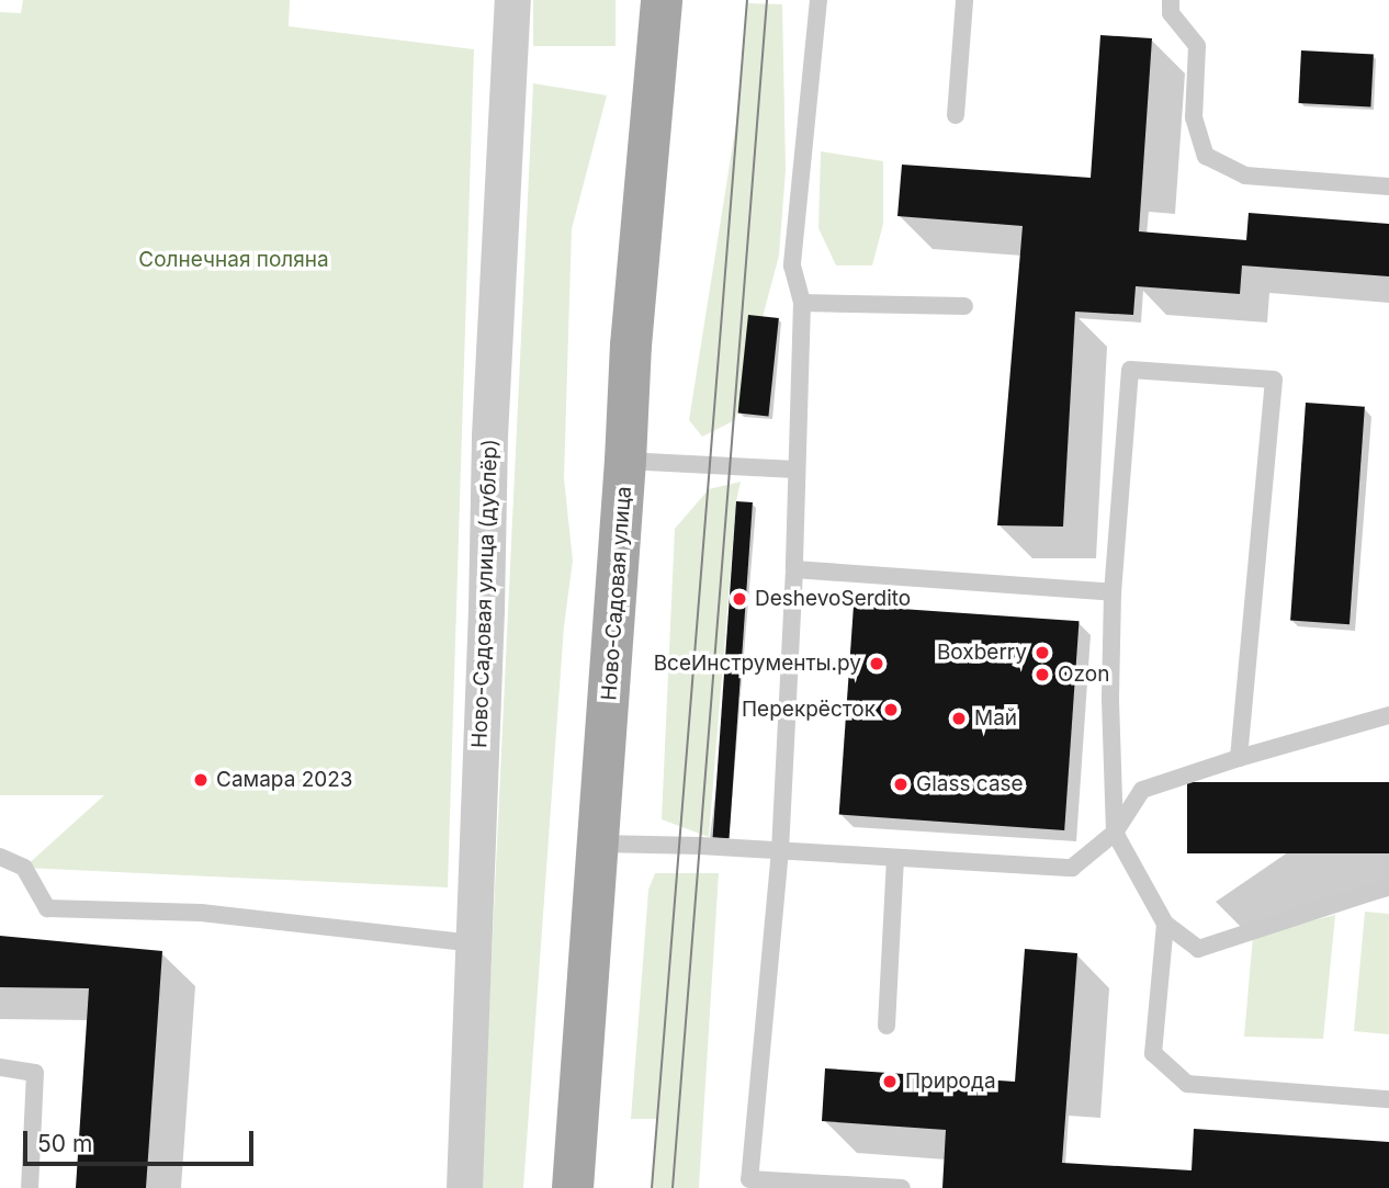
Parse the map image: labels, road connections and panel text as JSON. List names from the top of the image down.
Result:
{
  "streets": {
    "main road": ["Ново-Садовая улица"],
    "street": ["Ново-Садовая улица (дублёр)"]
  },
  "parks": ["Солнечная поляна"],
  "places": [
    "DeshevoSerdito",
    "Boxberry",
    "ВсеИнструменты.ру",
    "Ozon",
    "Перекрёсток",
    "Май",
    "Самара 2023",
    "Glass case",
    "Природа"
  ],
  "scale_bar": "50 m"
}
